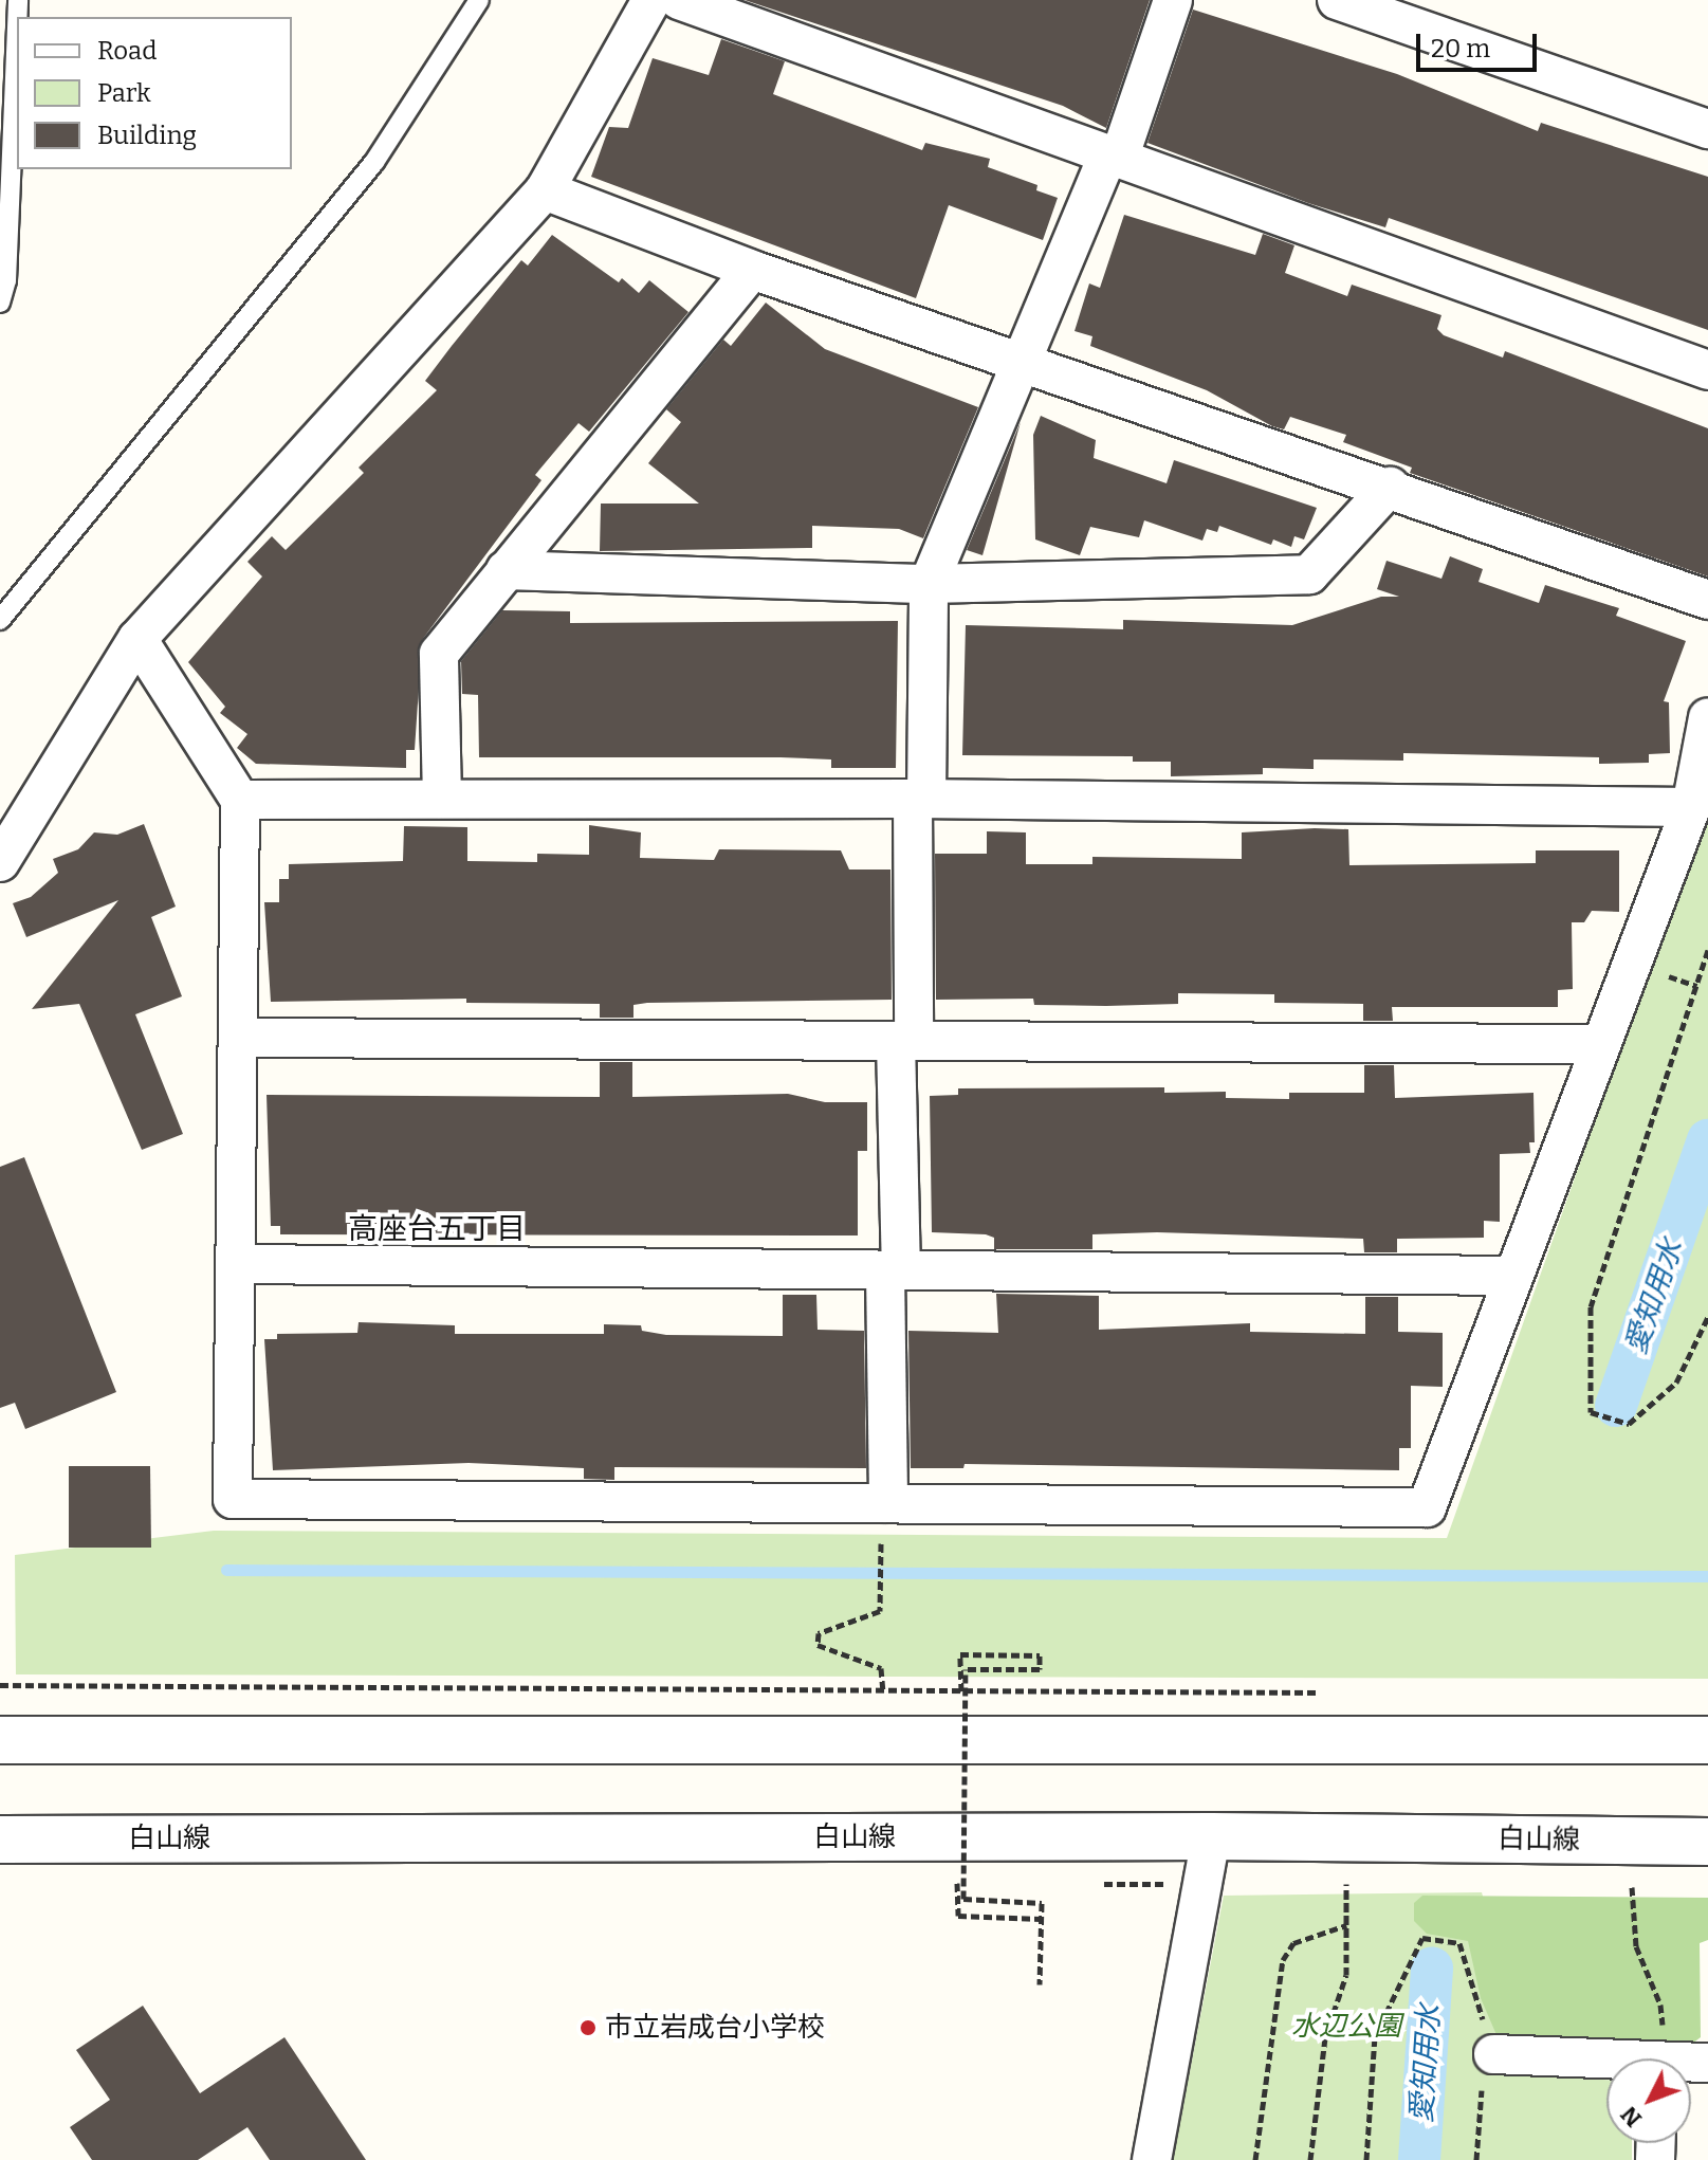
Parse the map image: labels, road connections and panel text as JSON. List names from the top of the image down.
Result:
{
  "streets": {
    "street": ["白山線"]
  },
  "districts": ["高座台五丁目"],
  "water": ["愛知用水"],
  "parks": ["水辺公園"],
  "places": ["市立岩成台小学校"],
  "legend": ["Road", "Park", "Building"],
  "scale_bar": "20 m",
  "north": "bottom left"
}
